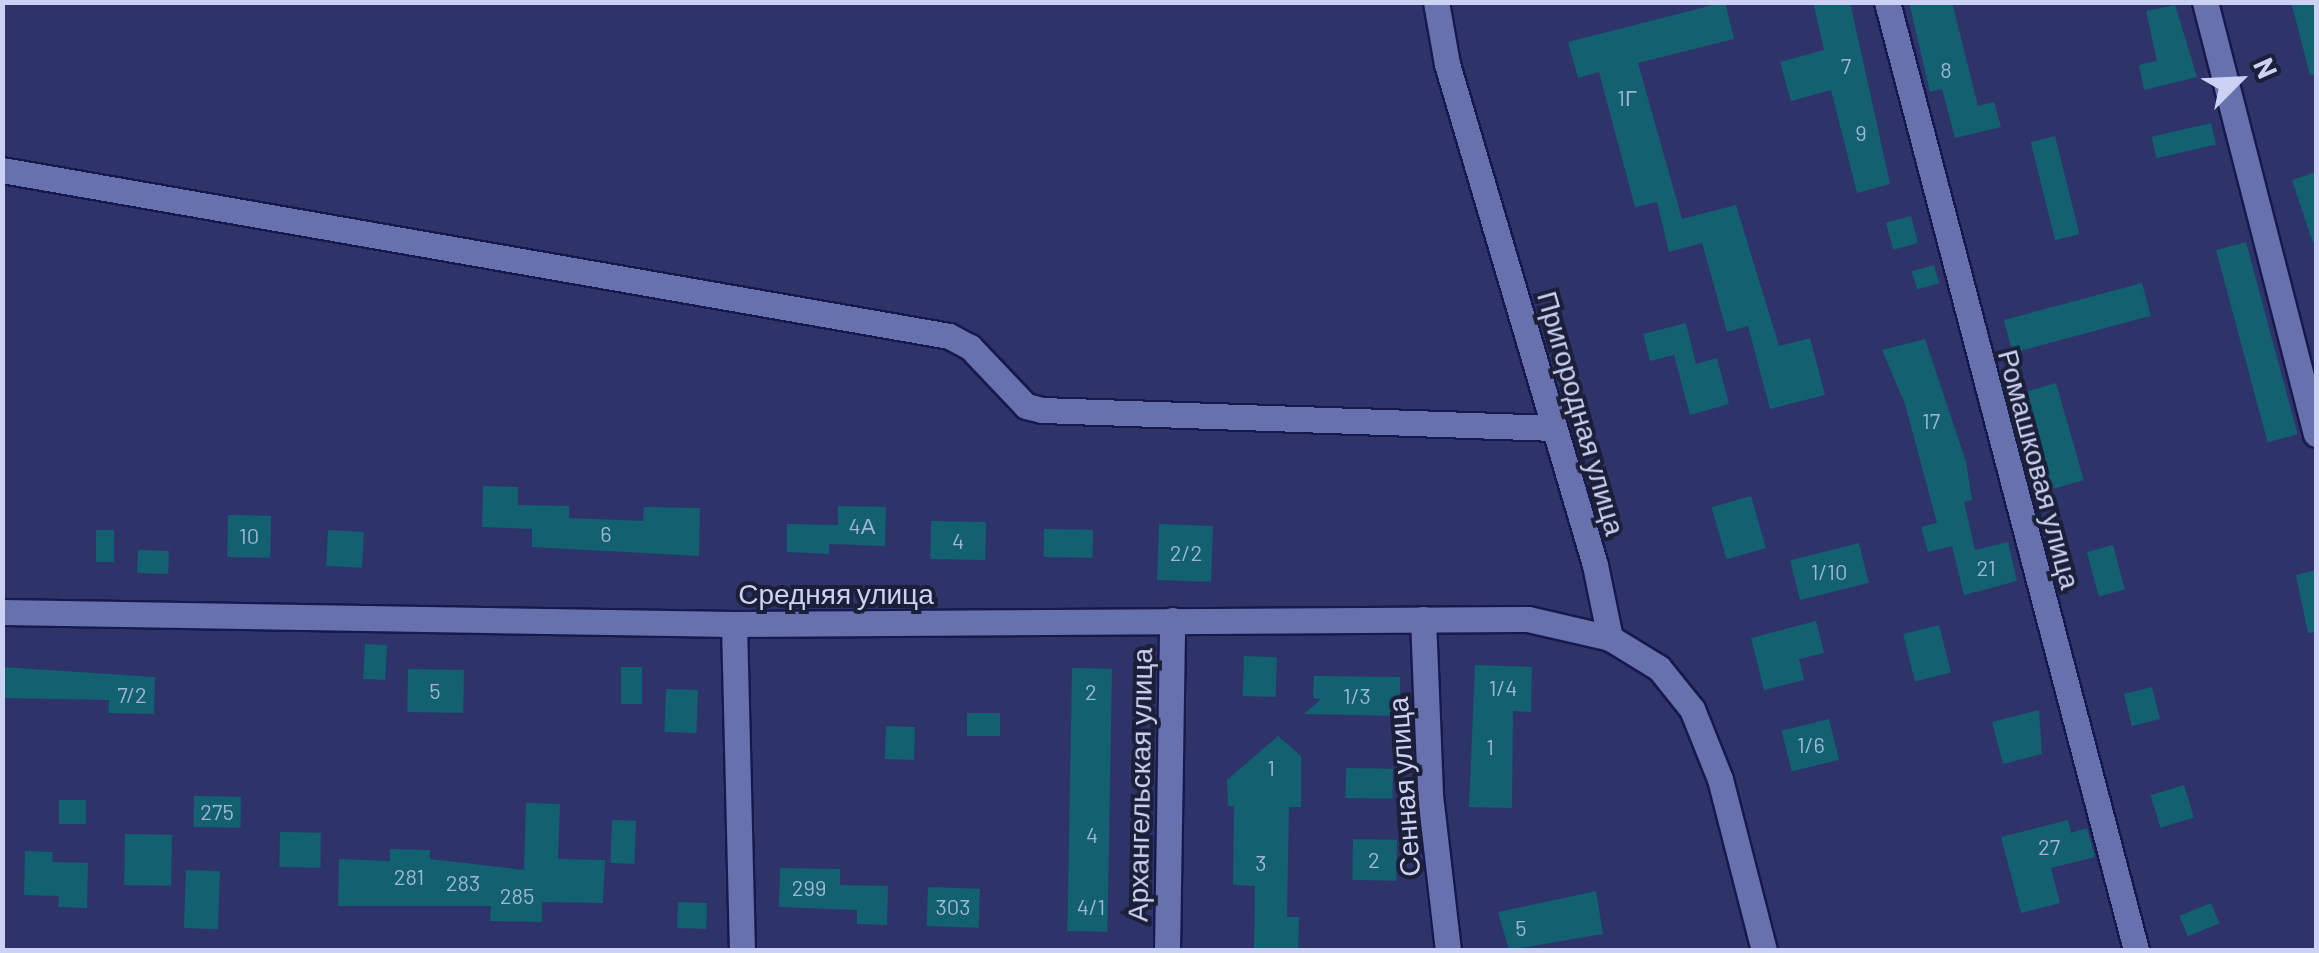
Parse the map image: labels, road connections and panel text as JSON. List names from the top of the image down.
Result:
{
  "streets": {
    "street": [
      "Пригородная улица",
      "Ромашковая улица",
      "Средняя улица",
      "Архангельская улица",
      "Сенная улица"
    ]
  },
  "crossings": [
    ["Пригородная улица", "Средняя улица"],
    ["Средняя улица", "Архангельская улица"],
    ["Средняя улица", "Сенная улица"]
  ],
  "house_numbers": [
    "7",
    "8",
    "1Г",
    "9",
    "17",
    "4А",
    "6",
    "10",
    "4",
    "2/2",
    "21",
    "1/10",
    "1/4",
    "5",
    "2",
    "7/2",
    "1/3",
    "1/6",
    "1",
    "1",
    "275",
    "4",
    "27",
    "2",
    "3",
    "281",
    "283",
    "299",
    "285",
    "303",
    "4/1",
    "5"
  ],
  "north": "top right"
}
